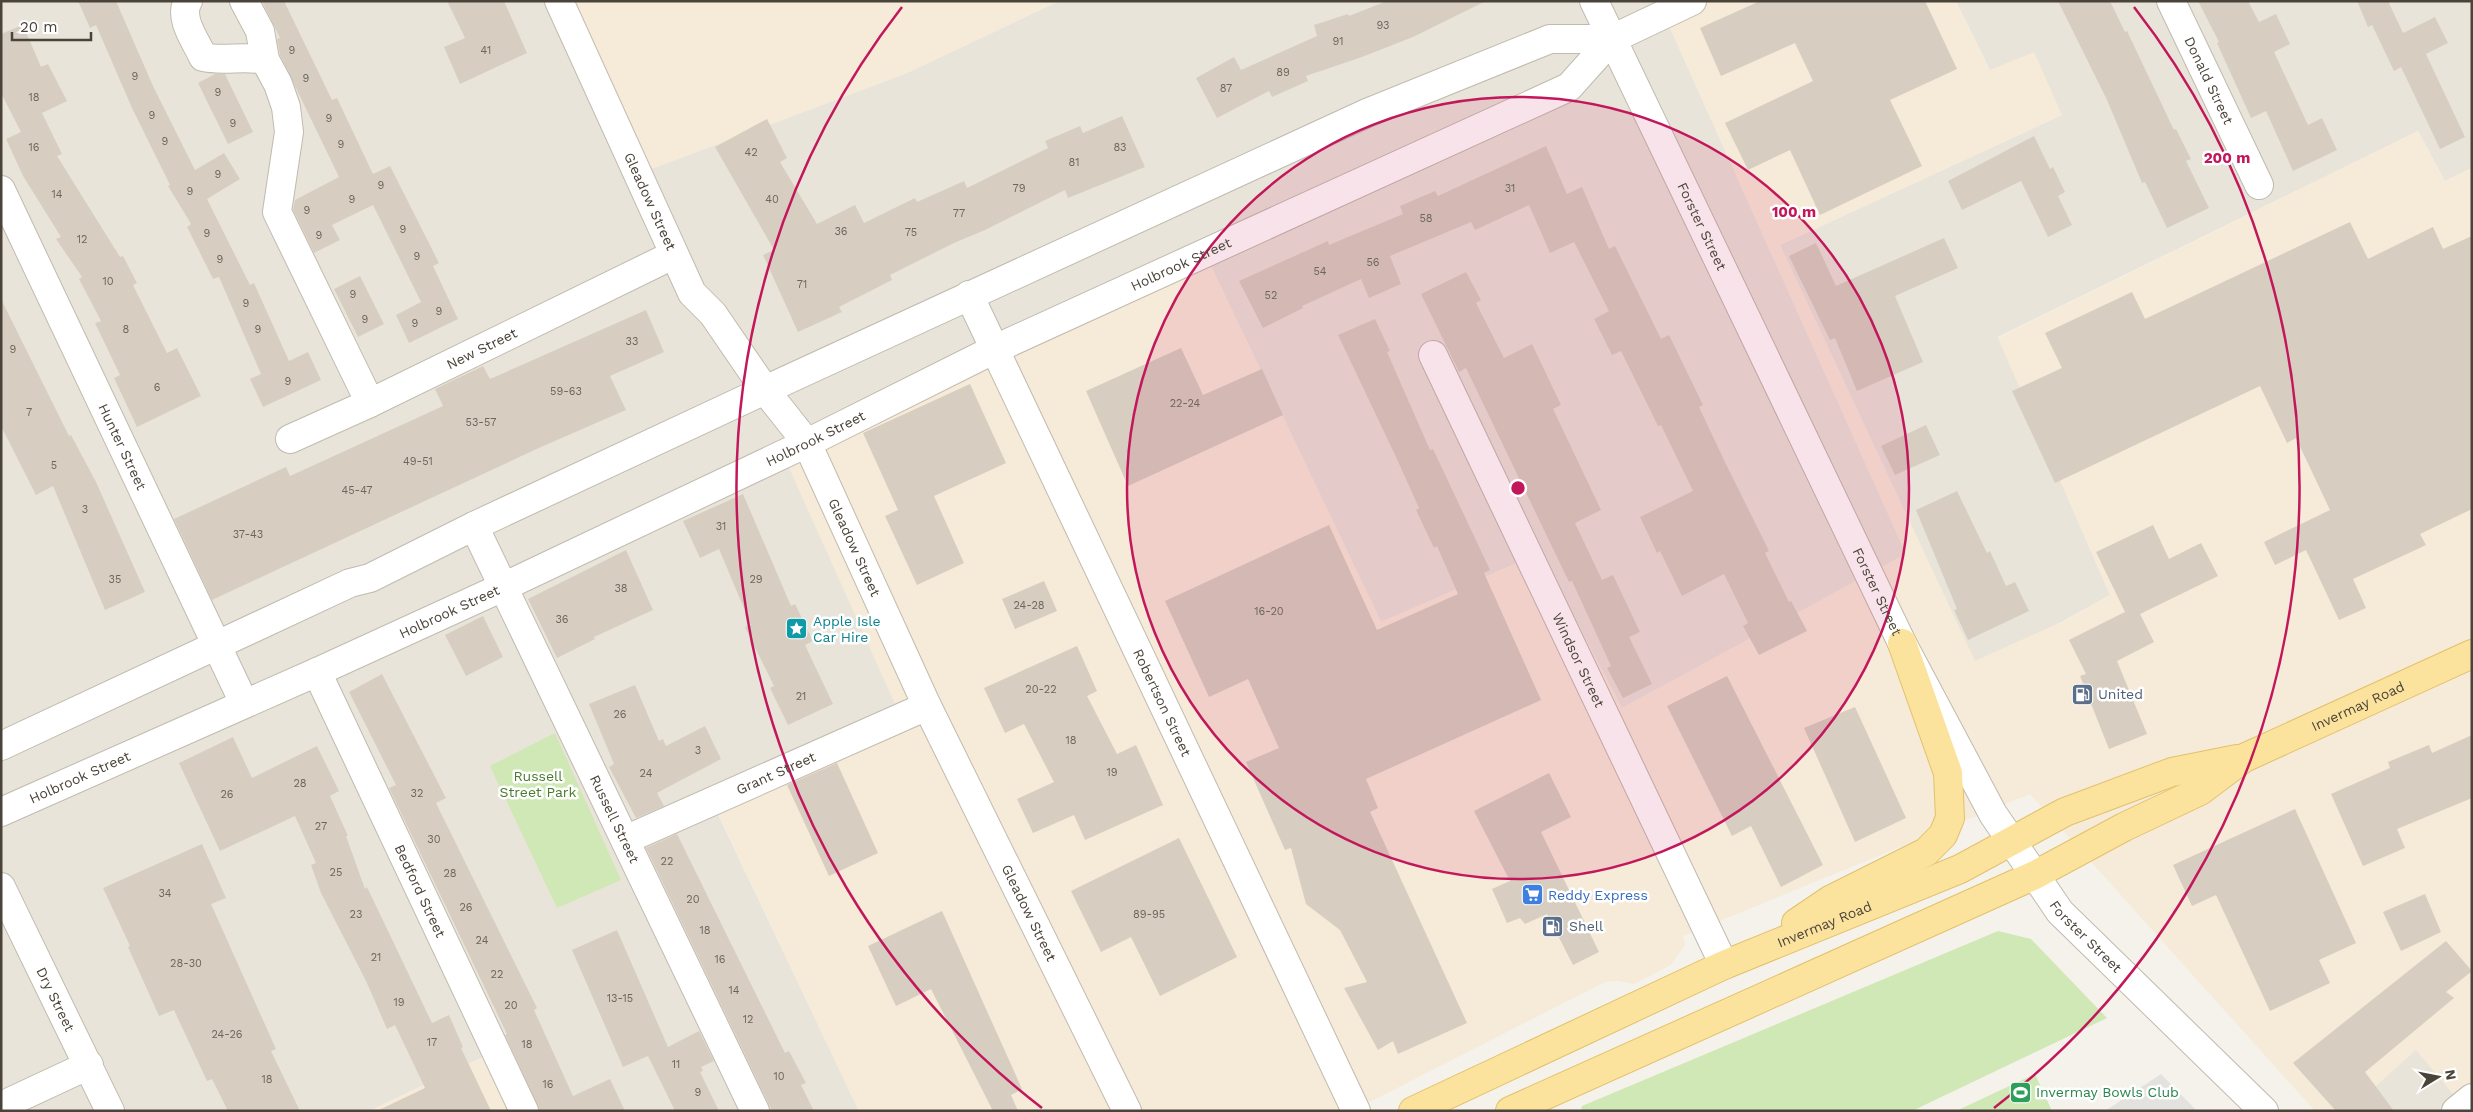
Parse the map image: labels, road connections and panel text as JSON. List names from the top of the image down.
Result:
{
  "streets": {
    "main road": ["Invermay Road"],
    "street": [
      "Donald Street",
      "Gleadow Street",
      "Forster Street",
      "Holbrook Street",
      "New Street",
      "Hunter Street",
      "Windsor Street",
      "Robertson Street",
      "Grant Street",
      "Russell Street",
      "Bedford Street",
      "Dry Street"
    ]
  },
  "crossings": [
    ["Gleadow Street", "Holbrook Street"],
    ["Gleadow Street", "New Street"],
    ["Gleadow Street", "Grant Street"],
    ["Forster Street", "Holbrook Street"],
    ["Forster Street", "Invermay Road"],
    ["Holbrook Street", "Hunter Street"],
    ["Holbrook Street", "Robertson Street"],
    ["Holbrook Street", "Russell Street"],
    ["Holbrook Street", "Bedford Street"],
    ["Windsor Street", "Invermay Road"],
    ["Grant Street", "Russell Street"]
  ],
  "parks": ["Russell Street Park"],
  "places": {
    "place": ["Apple Isle Car Hire"],
    "fuel station": ["United", "Shell"],
    "supermarket": ["Reddy Express"],
    "sports": ["Invermay Bowls Club"]
  },
  "house_numbers": [
    "93",
    "91",
    "9",
    "41",
    "89",
    "9",
    "9",
    "87",
    "9",
    "18",
    "9",
    "9",
    "9",
    "9",
    "9",
    "16",
    "83",
    "42",
    "81",
    "9",
    "9",
    "79",
    "31",
    "9",
    "14",
    "9",
    "40",
    "9",
    "77",
    "58",
    "9",
    "36",
    "75",
    "9",
    "9",
    "12",
    "9",
    "9",
    "56",
    "54",
    "10",
    "71",
    "9",
    "52",
    "9",
    "9",
    "9",
    "9",
    "8",
    "9",
    "33",
    "9",
    "9",
    "6",
    "59-63",
    "22-24",
    "7",
    "53-57",
    "49-51",
    "5",
    "45-47",
    "3",
    "31",
    "37-43",
    "35",
    "29",
    "38",
    "24-28",
    "16-20",
    "36",
    "20-22",
    "21",
    "26",
    "18",
    "3",
    "19",
    "24",
    "28",
    "32",
    "26",
    "27",
    "30",
    "22",
    "25",
    "28",
    "34",
    "20",
    "26",
    "23",
    "89-95",
    "18",
    "24",
    "21",
    "16",
    "28-30",
    "22",
    "14",
    "13-15",
    "19",
    "20",
    "12",
    "24-26",
    "17",
    "18",
    "11",
    "10",
    "18",
    "16",
    "9"
  ],
  "scale_bar": "20 m",
  "north": "right",
  "rings": ["200 m", "100 m"]
}
